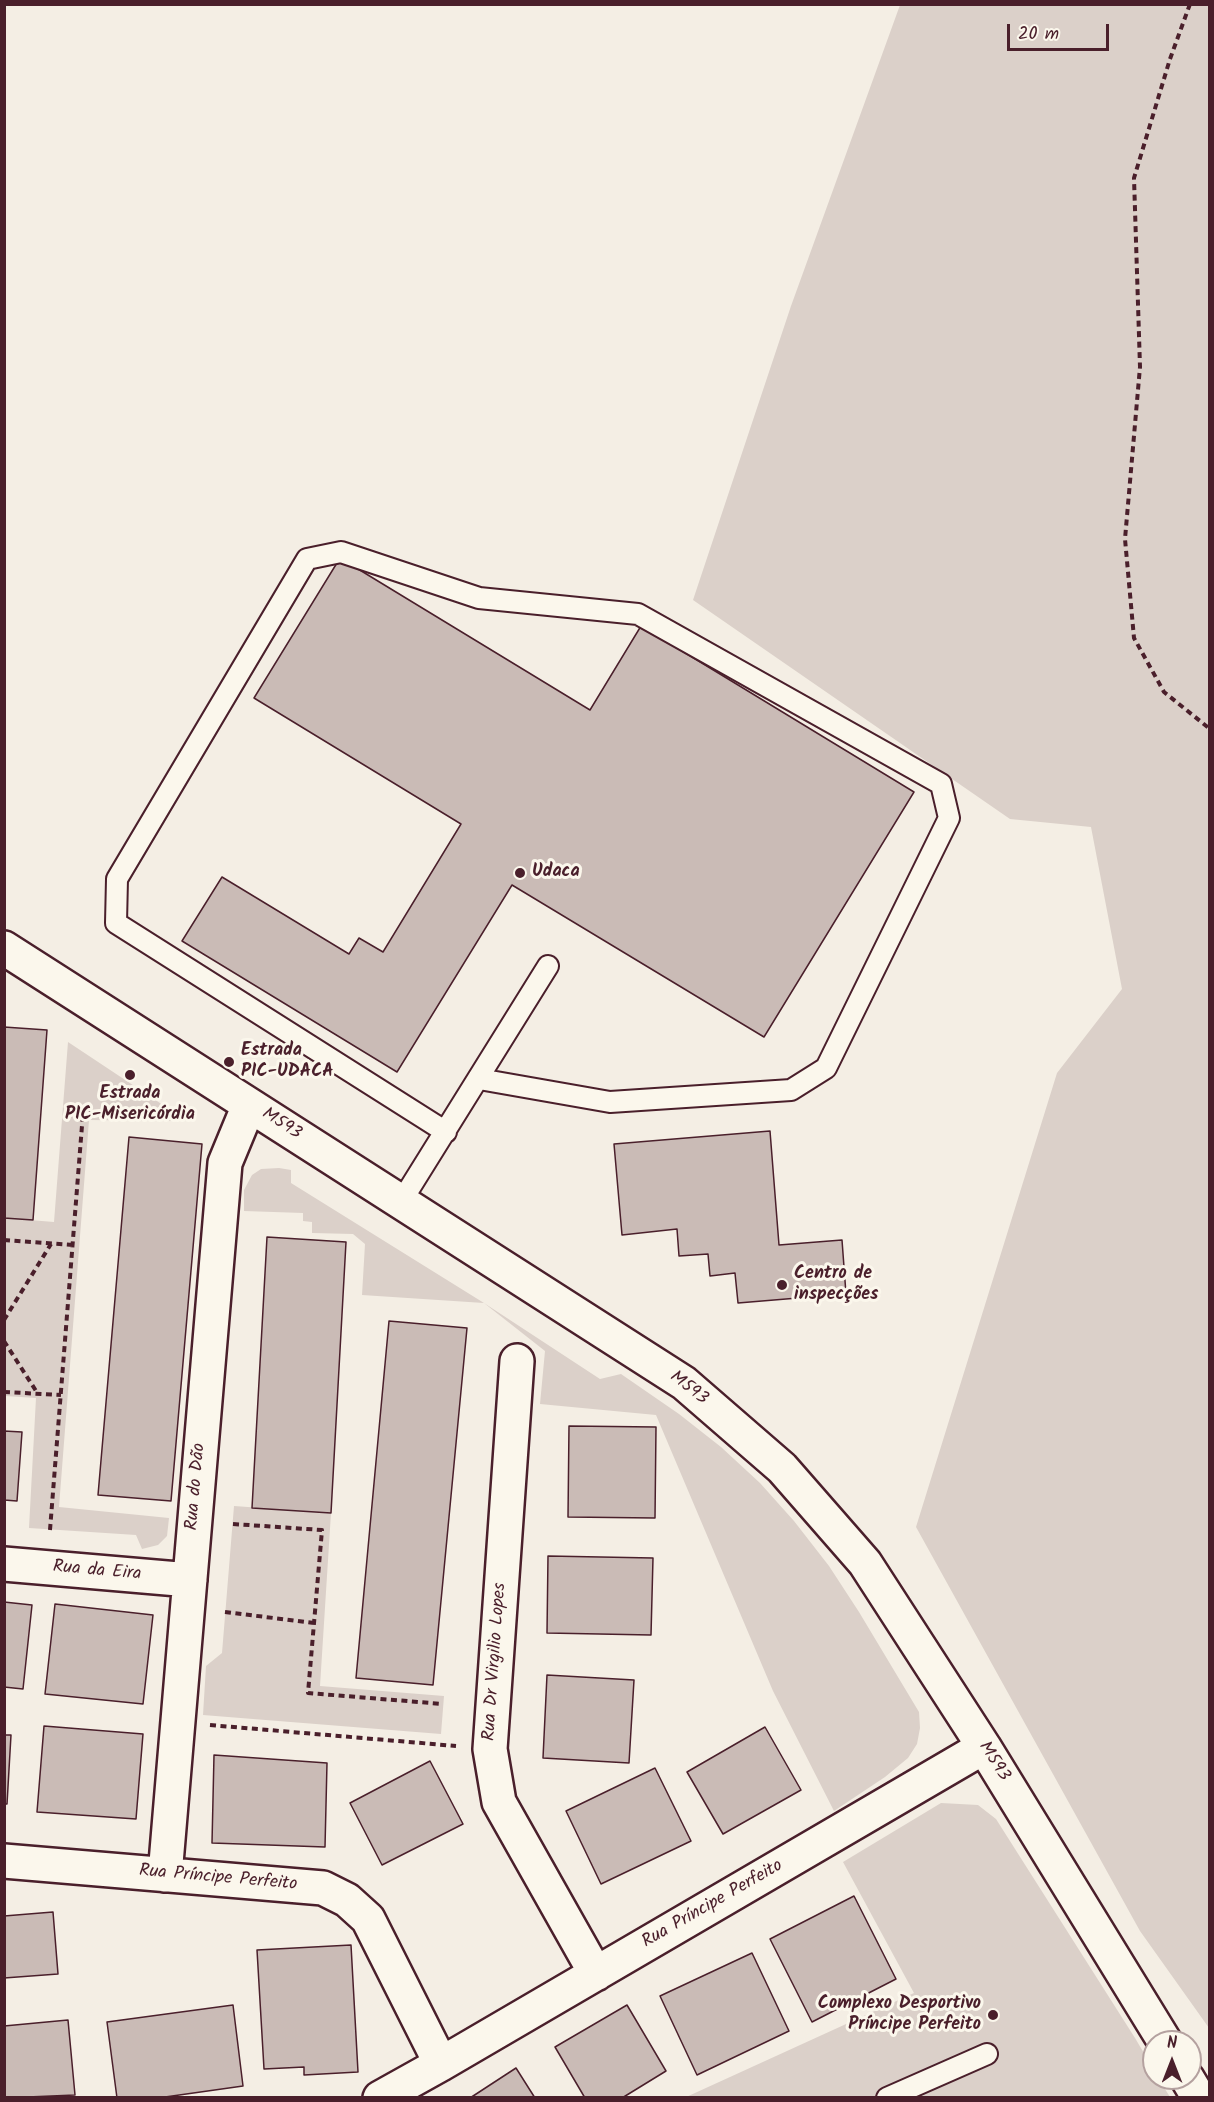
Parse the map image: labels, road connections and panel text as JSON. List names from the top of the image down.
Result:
{
  "streets": {
    "street": [
      "M593",
      "Rua do Dão",
      "Rua da Eira",
      "Rua Dr Virgilio Lopes",
      "Rua Príncipe Perfeito"
    ]
  },
  "crossings": [
    ["M593", "Rua do Dão"],
    ["M593", "Rua Príncipe Perfeito"],
    ["Rua do Dão", "Rua da Eira"],
    ["Rua do Dão", "Rua Príncipe Perfeito"],
    ["Rua Dr Virgilio Lopes", "Rua Príncipe Perfeito"]
  ],
  "places": [
    "Udaca",
    "Estrada PIC-UDACA",
    "Estrada PIC-Misericórdia",
    "Centro de inspecções",
    "Complexo Desportivo Príncipe Perfeito"
  ],
  "scale_bar": "20 m",
  "north": "top"
}
